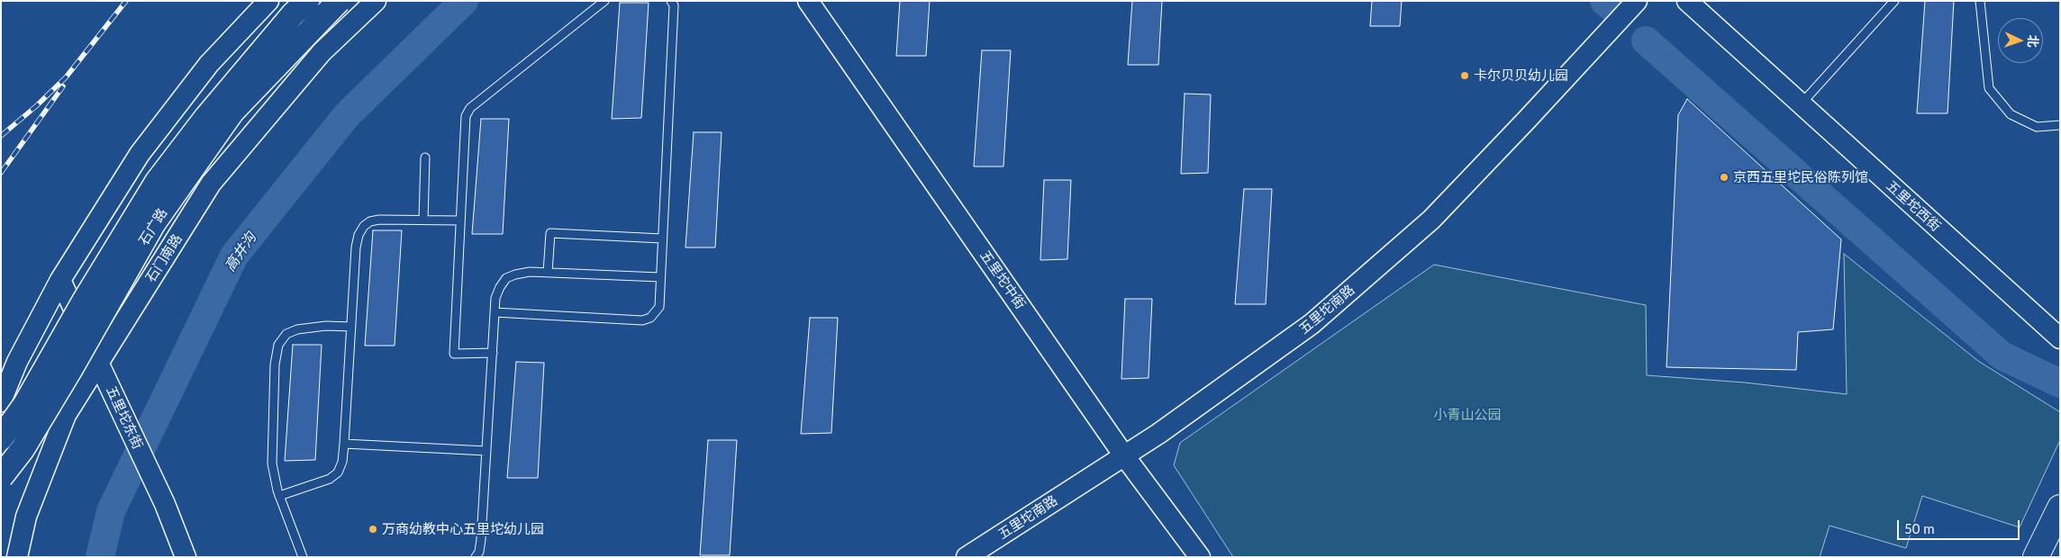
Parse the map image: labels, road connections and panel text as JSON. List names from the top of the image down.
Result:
{
  "streets": {
    "main road": ["石广路"],
    "street": [
      "五里坨西街",
      "石门南路",
      "五里坨中街",
      "五里坨南路",
      "五里坨东街"
    ]
  },
  "crossings": [
    ["石门南路", "五里坨东街"],
    ["五里坨中街", "五里坨南路"]
  ],
  "water": ["高井沟"],
  "parks": ["小青山公园"],
  "places": ["卡尔贝贝幼儿园", "京西五里坨民俗陈列馆", "万商幼教中心五里坨幼儿园"],
  "scale_bar": "50 m",
  "north": "right"
}
